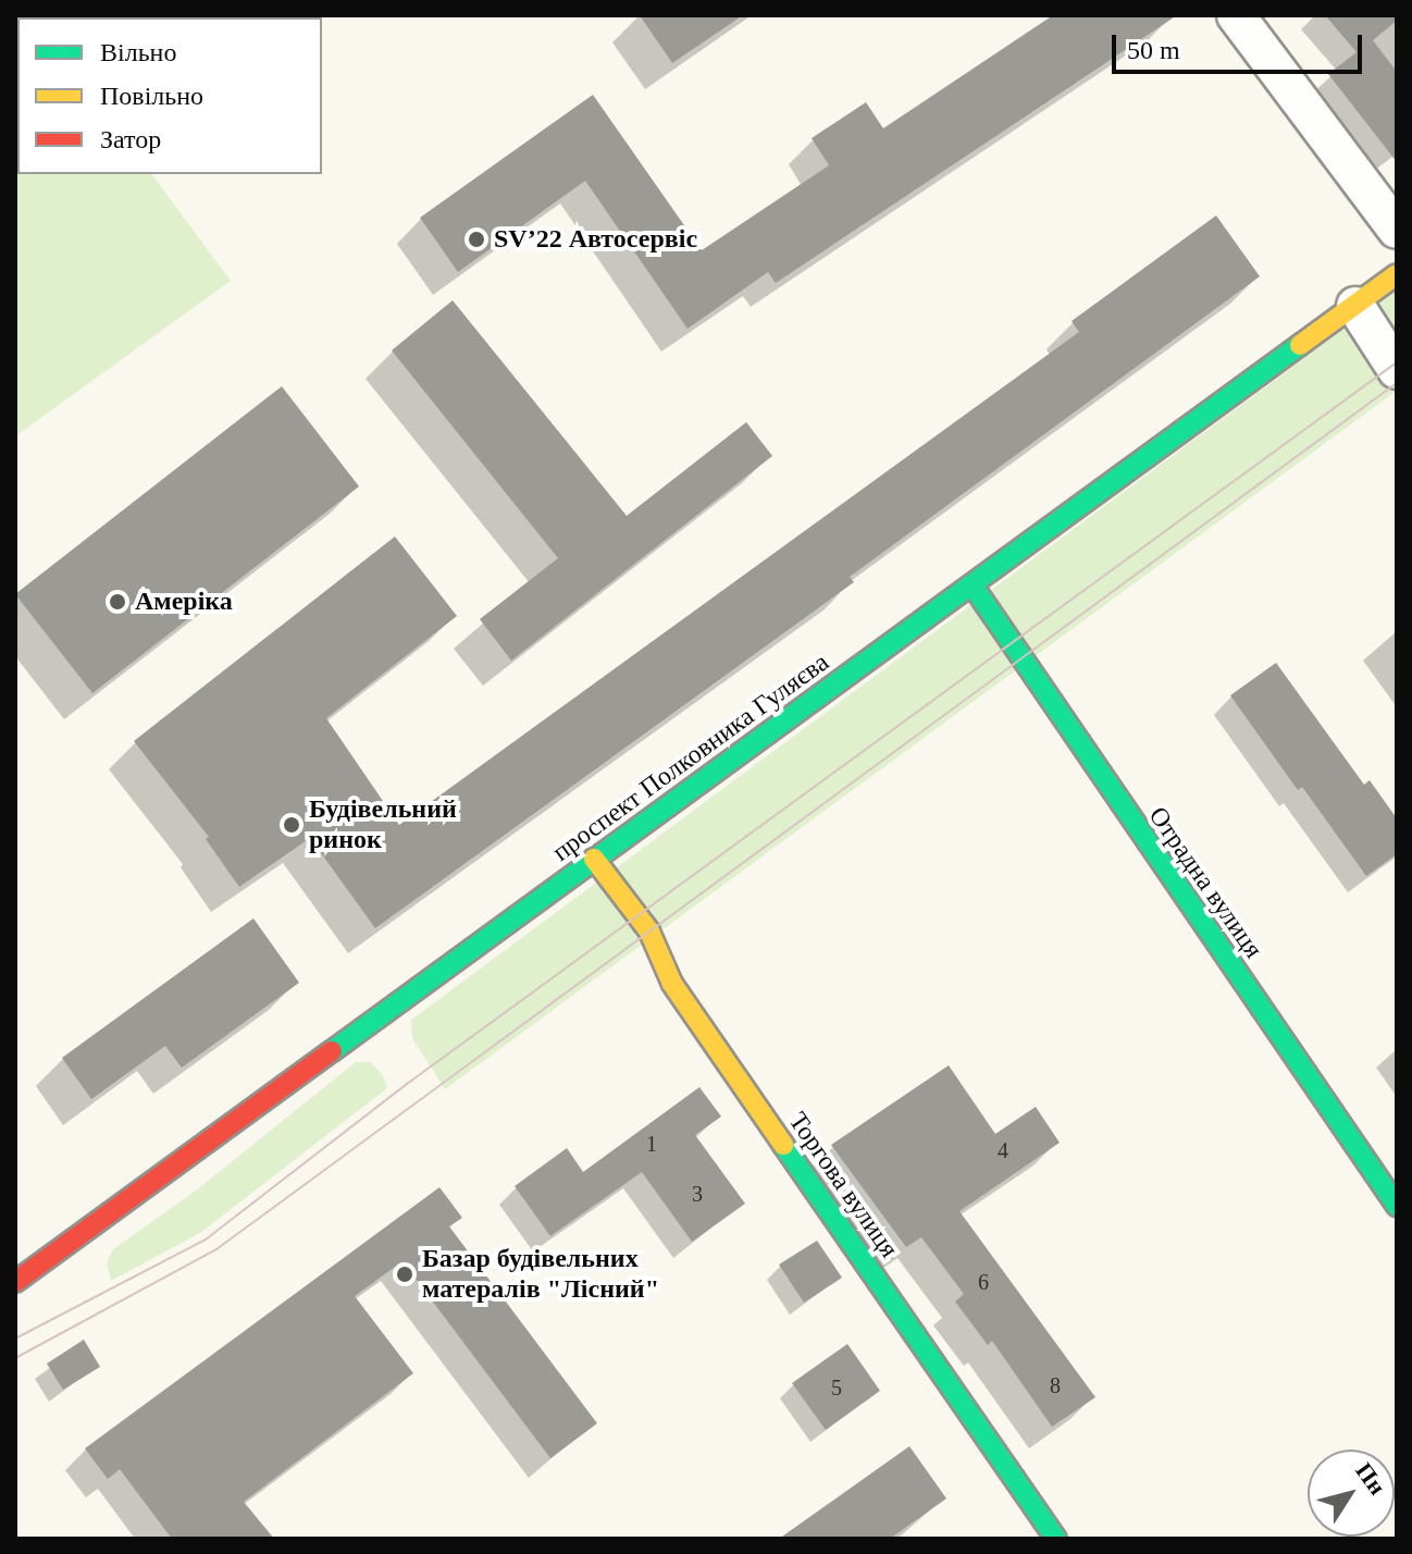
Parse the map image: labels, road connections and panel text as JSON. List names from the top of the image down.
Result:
{
  "streets": {
    "main road": ["проспект Полковника Гуляєва", "Отрадна вулиця", "Торгова вулиця"]
  },
  "crossings": [
    ["проспект Полковника Гуляєва", "Отрадна вулиця"],
    ["проспект Полковника Гуляєва", "Торгова вулиця"]
  ],
  "places": [
    "SV’22 Автосервіс",
    "Амеріка",
    "Будівельний ринок",
    "Базар будівельних матералів \"Лісний\""
  ],
  "house_numbers": [
    "1",
    "4",
    "3",
    "6",
    "8",
    "5"
  ],
  "legend": ["Вільно", "Повільно", "Затор"],
  "scale_bar": "50 m",
  "north": "top right"
}
